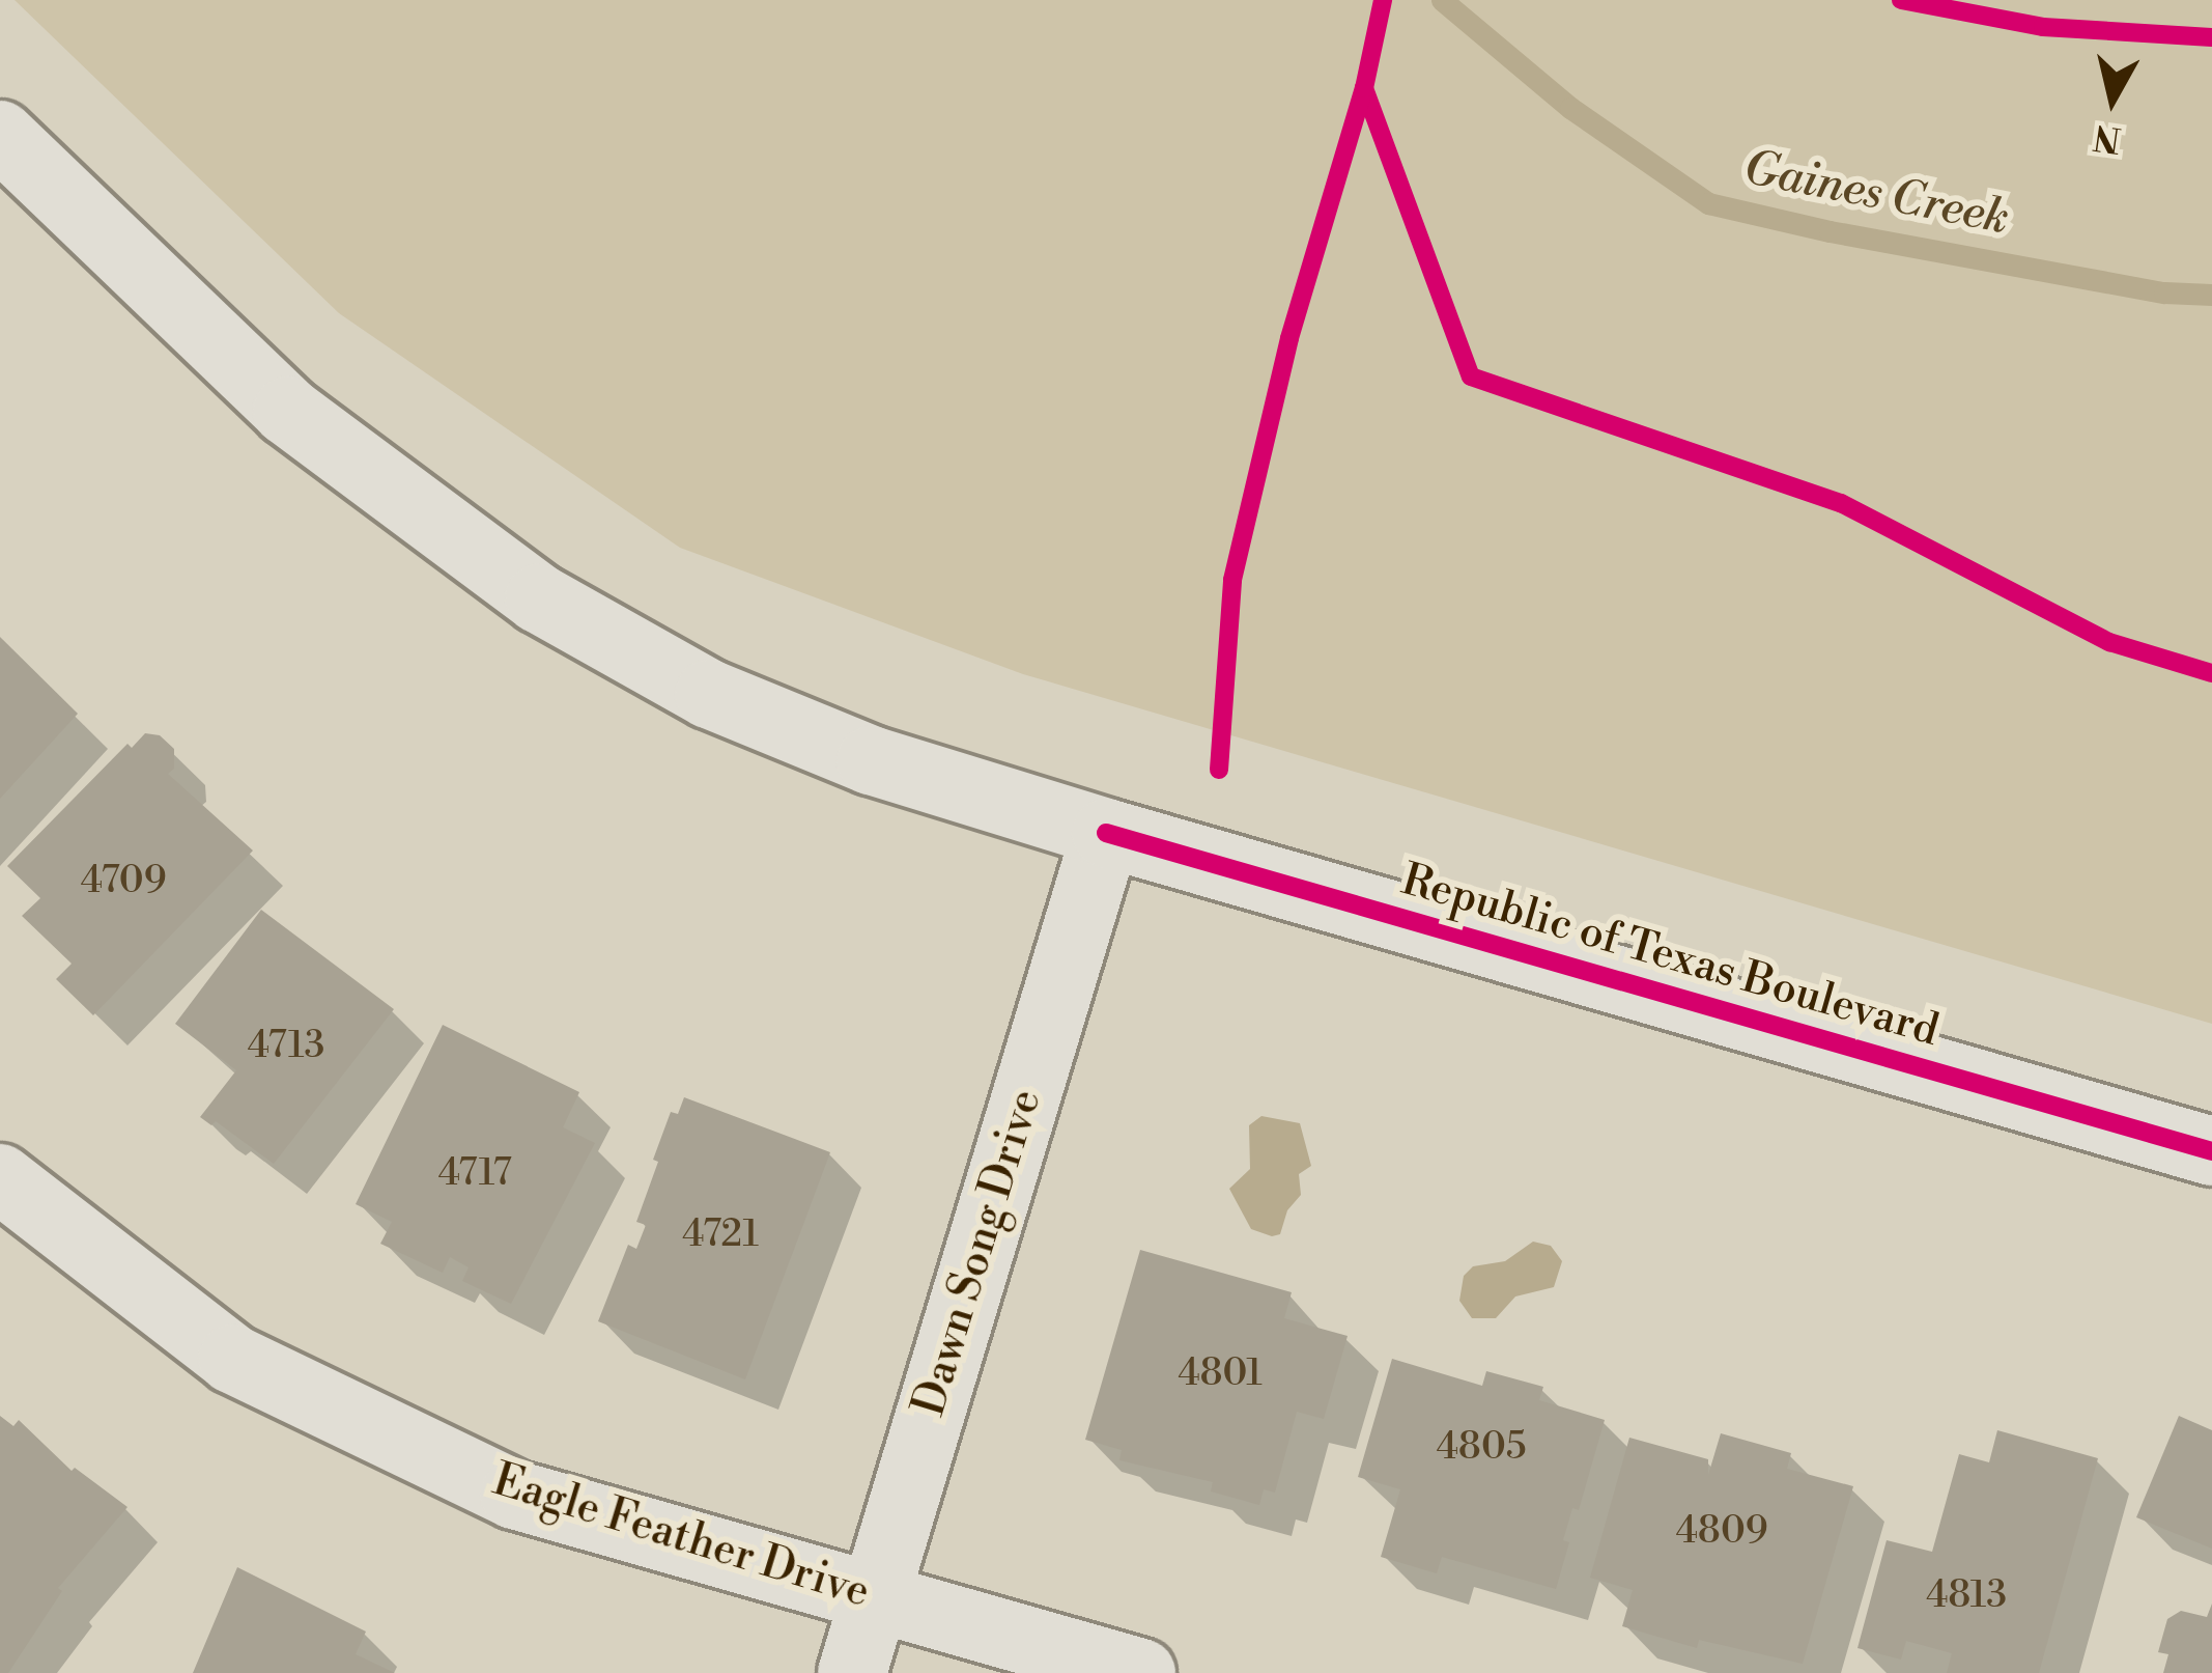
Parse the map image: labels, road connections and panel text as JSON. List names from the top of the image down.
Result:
{
  "streets": {
    "street": ["Republic of Texas Boulevard", "Dawn Song Drive", "Eagle Feather Drive"]
  },
  "crossings": [
    ["Republic of Texas Boulevard", "Dawn Song Drive"],
    ["Dawn Song Drive", "Eagle Feather Drive"]
  ],
  "water": ["Gaines Creek"],
  "house_numbers": [
    "4709",
    "4713",
    "4717",
    "4721",
    "4801",
    "4805",
    "4809",
    "4813"
  ],
  "north": "bottom"
}
